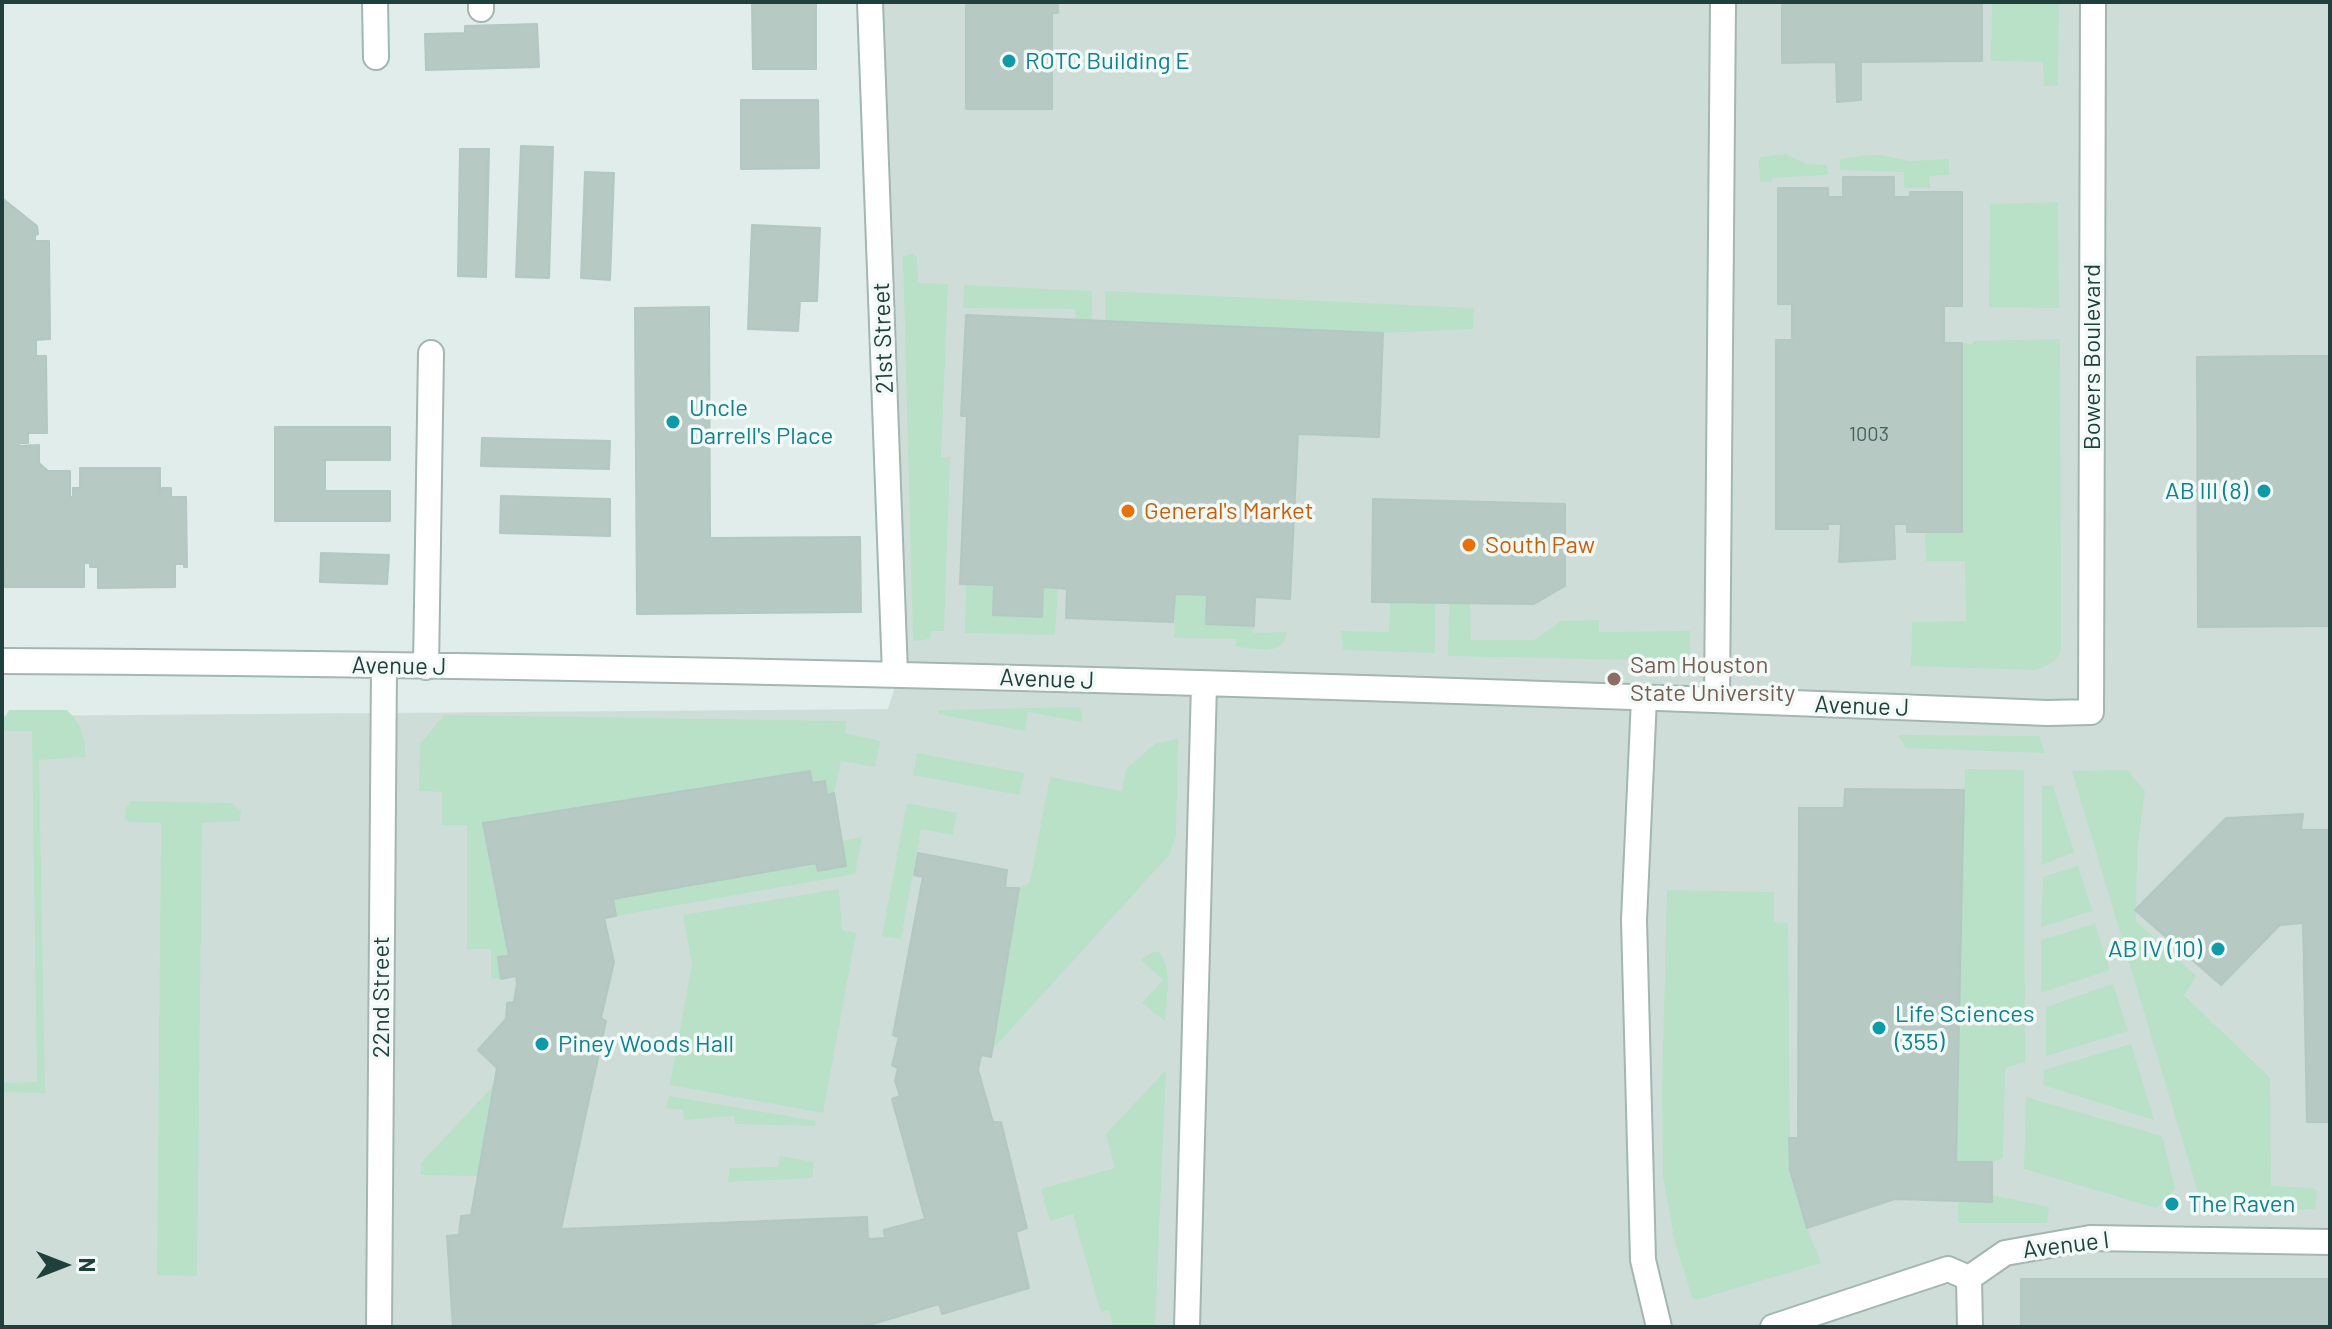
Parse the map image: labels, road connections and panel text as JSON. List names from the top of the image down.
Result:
{
  "streets": {
    "street": [
      "21st Street",
      "Bowers Boulevard",
      "Avenue J",
      "22nd Street",
      "Avenue I"
    ]
  },
  "crossings": [
    ["21st Street", "Avenue J"],
    ["Bowers Boulevard", "Avenue J"],
    ["Avenue J", "22nd Street"]
  ],
  "places": [
    "ROTC Building E",
    "Uncle Darrell's Place",
    "AB III (8)",
    "General's Market",
    "South Paw",
    "Sam Houston State University",
    "AB IV (10)",
    "Life Sciences (355)",
    "Piney Woods Hall",
    "The Raven"
  ],
  "house_numbers": ["1003"],
  "north": "right"
}
